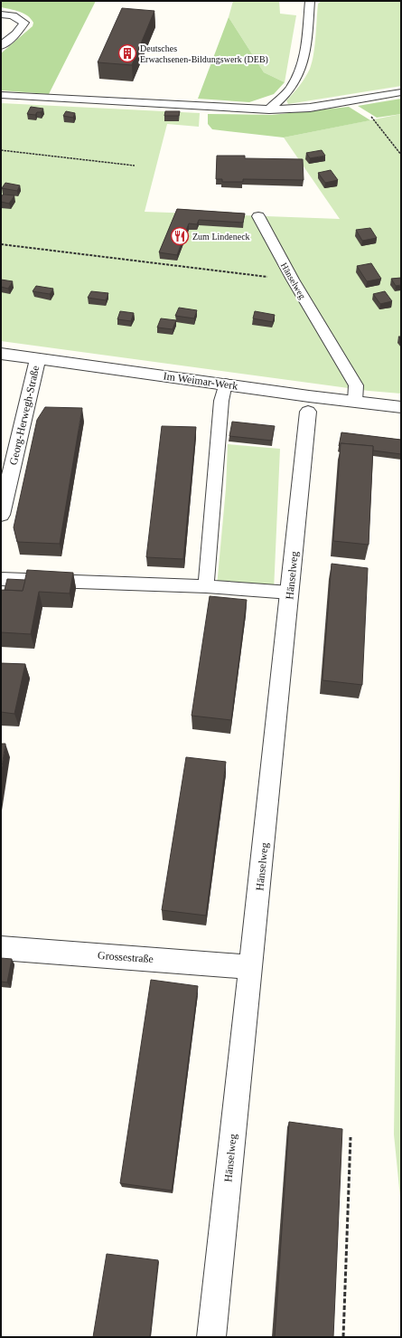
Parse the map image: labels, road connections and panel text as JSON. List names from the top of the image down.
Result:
{
  "streets": {
    "street": [
      "Hänselweg",
      "Im Weimar-Werk",
      "Georg-Herwegh-Straße",
      "Grossestraße"
    ]
  },
  "crossings": [
    ["Hänselweg", "Im Weimar-Werk"],
    ["Hänselweg", "Grossestraße"],
    ["Im Weimar-Werk", "Georg-Herwegh-Straße"]
  ],
  "places": {
    "building": ["Deutsches Erwachsenen-Bildungswerk (DEB)"],
    "restaurant": ["Zum Lindeneck"]
  }
}
